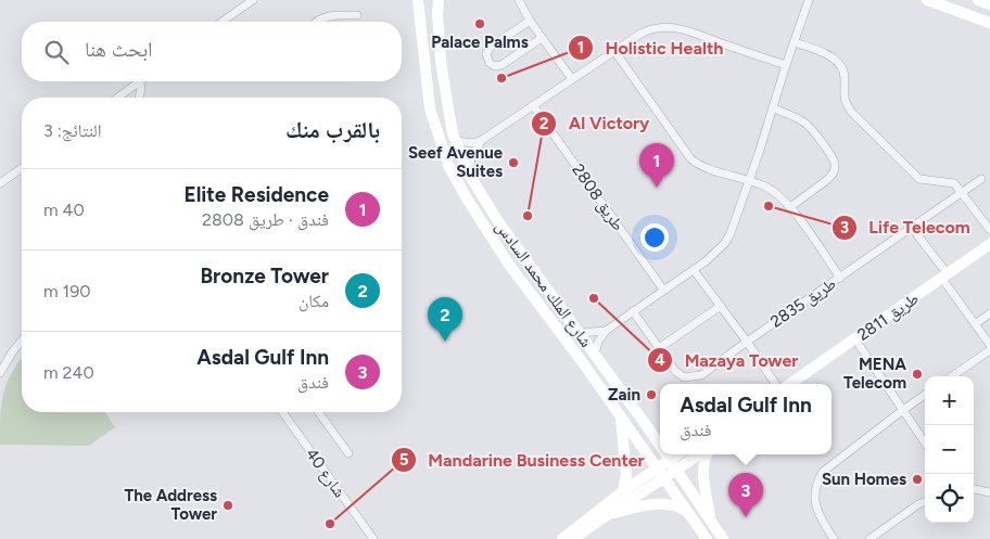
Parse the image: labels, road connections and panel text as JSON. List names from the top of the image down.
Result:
{
  "streets": {
    "main road": ["شارع الملك محمد السادس", "طريق 2811"],
    "street": ["طريق 2808", "طريق 2835", "شارع 40"]
  },
  "places": [
    "Palace Palms",
    "Holistic Health",
    "Seef Avenue Suites",
    "Life Telecom",
    "Al Victory",
    "Mazaya Tower",
    "MENA Telecom",
    "Zain",
    "Sun Homes",
    "The Address Tower",
    "Mandarine Business Center"
  ],
  "page": {
    "search": "ابحث هنا",
    "heading": ["بالقرب منك", "النتائج: 3"],
    "pins": ["1", "2", "3"],
    "list": [
      {
        "mark": "1",
        "name": "Elite Residence",
        "note": "فندق · طريق 2808",
        "value": "40 m"
      },
      {
        "mark": "2",
        "name": "Bronze Tower",
        "note": "مكان",
        "value": "190 m"
      },
      {
        "mark": "3",
        "name": "Asdal Gulf Inn",
        "note": "فندق",
        "value": "240 m"
      }
    ],
    "map_buttons": ["+", "−"],
    "popup": ["Asdal Gulf Inn", "فندق"]
  }
}
